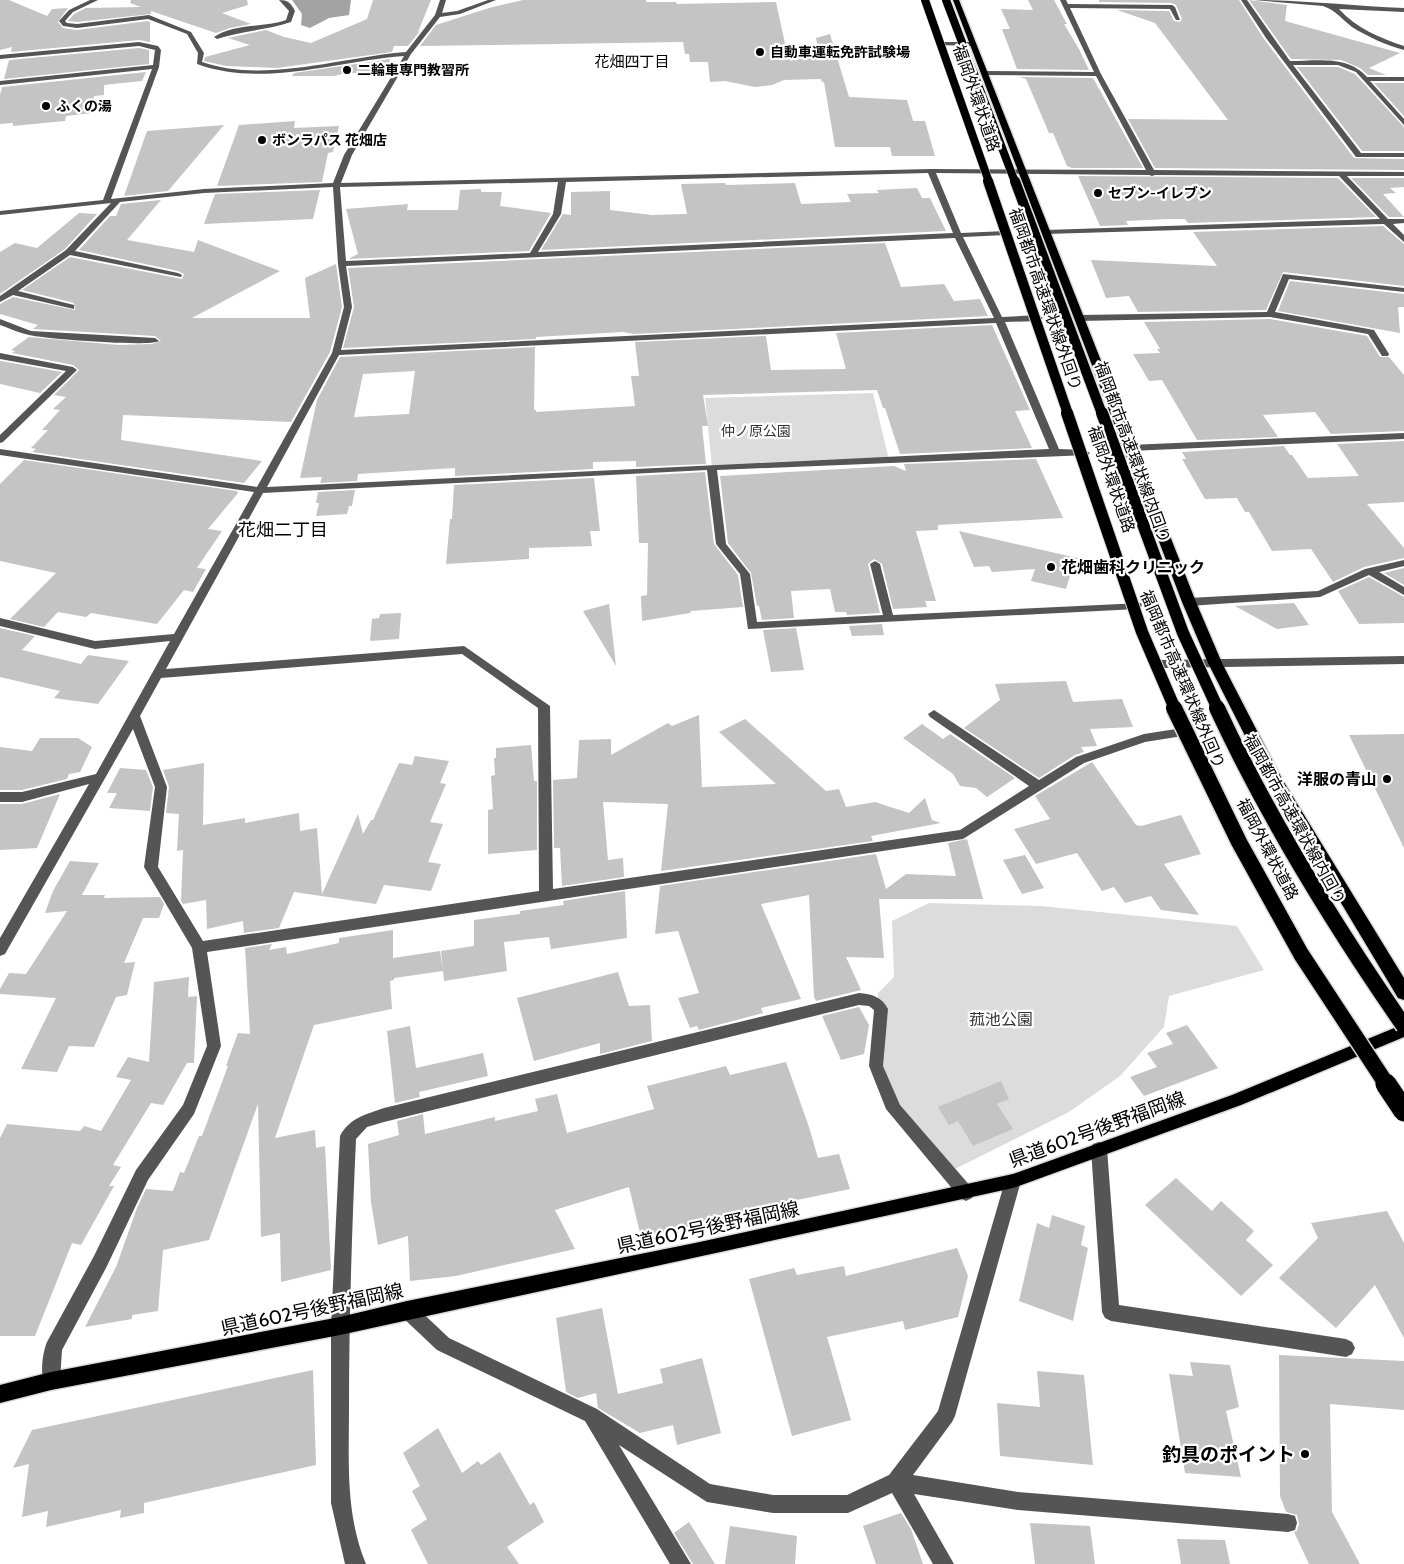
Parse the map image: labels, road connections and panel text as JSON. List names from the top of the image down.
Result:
{
  "streets": {
    "highway": ["福岡外環状道路", "福岡都市高速環状線外回り", "福岡都市高速環状線内回り"],
    "main road": ["県道602号後野福岡線"]
  },
  "crossings": [
    ["福岡外環状道路", "福岡都市高速環状線外回り"],
    ["福岡外環状道路", "県道602号後野福岡線"]
  ],
  "districts": ["花畑四丁目", "花畑二丁目"],
  "parks": ["仲ノ原公園", "菰池公園"],
  "places": [
    "自動車運転免許試験場",
    "二輪車専門教習所",
    "ふくの湯",
    "ボンラパス 花畑店",
    "セブン-イレブン",
    "花畑歯科クリニック",
    "洋服の青山",
    "釣具のポイント"
  ]
}
